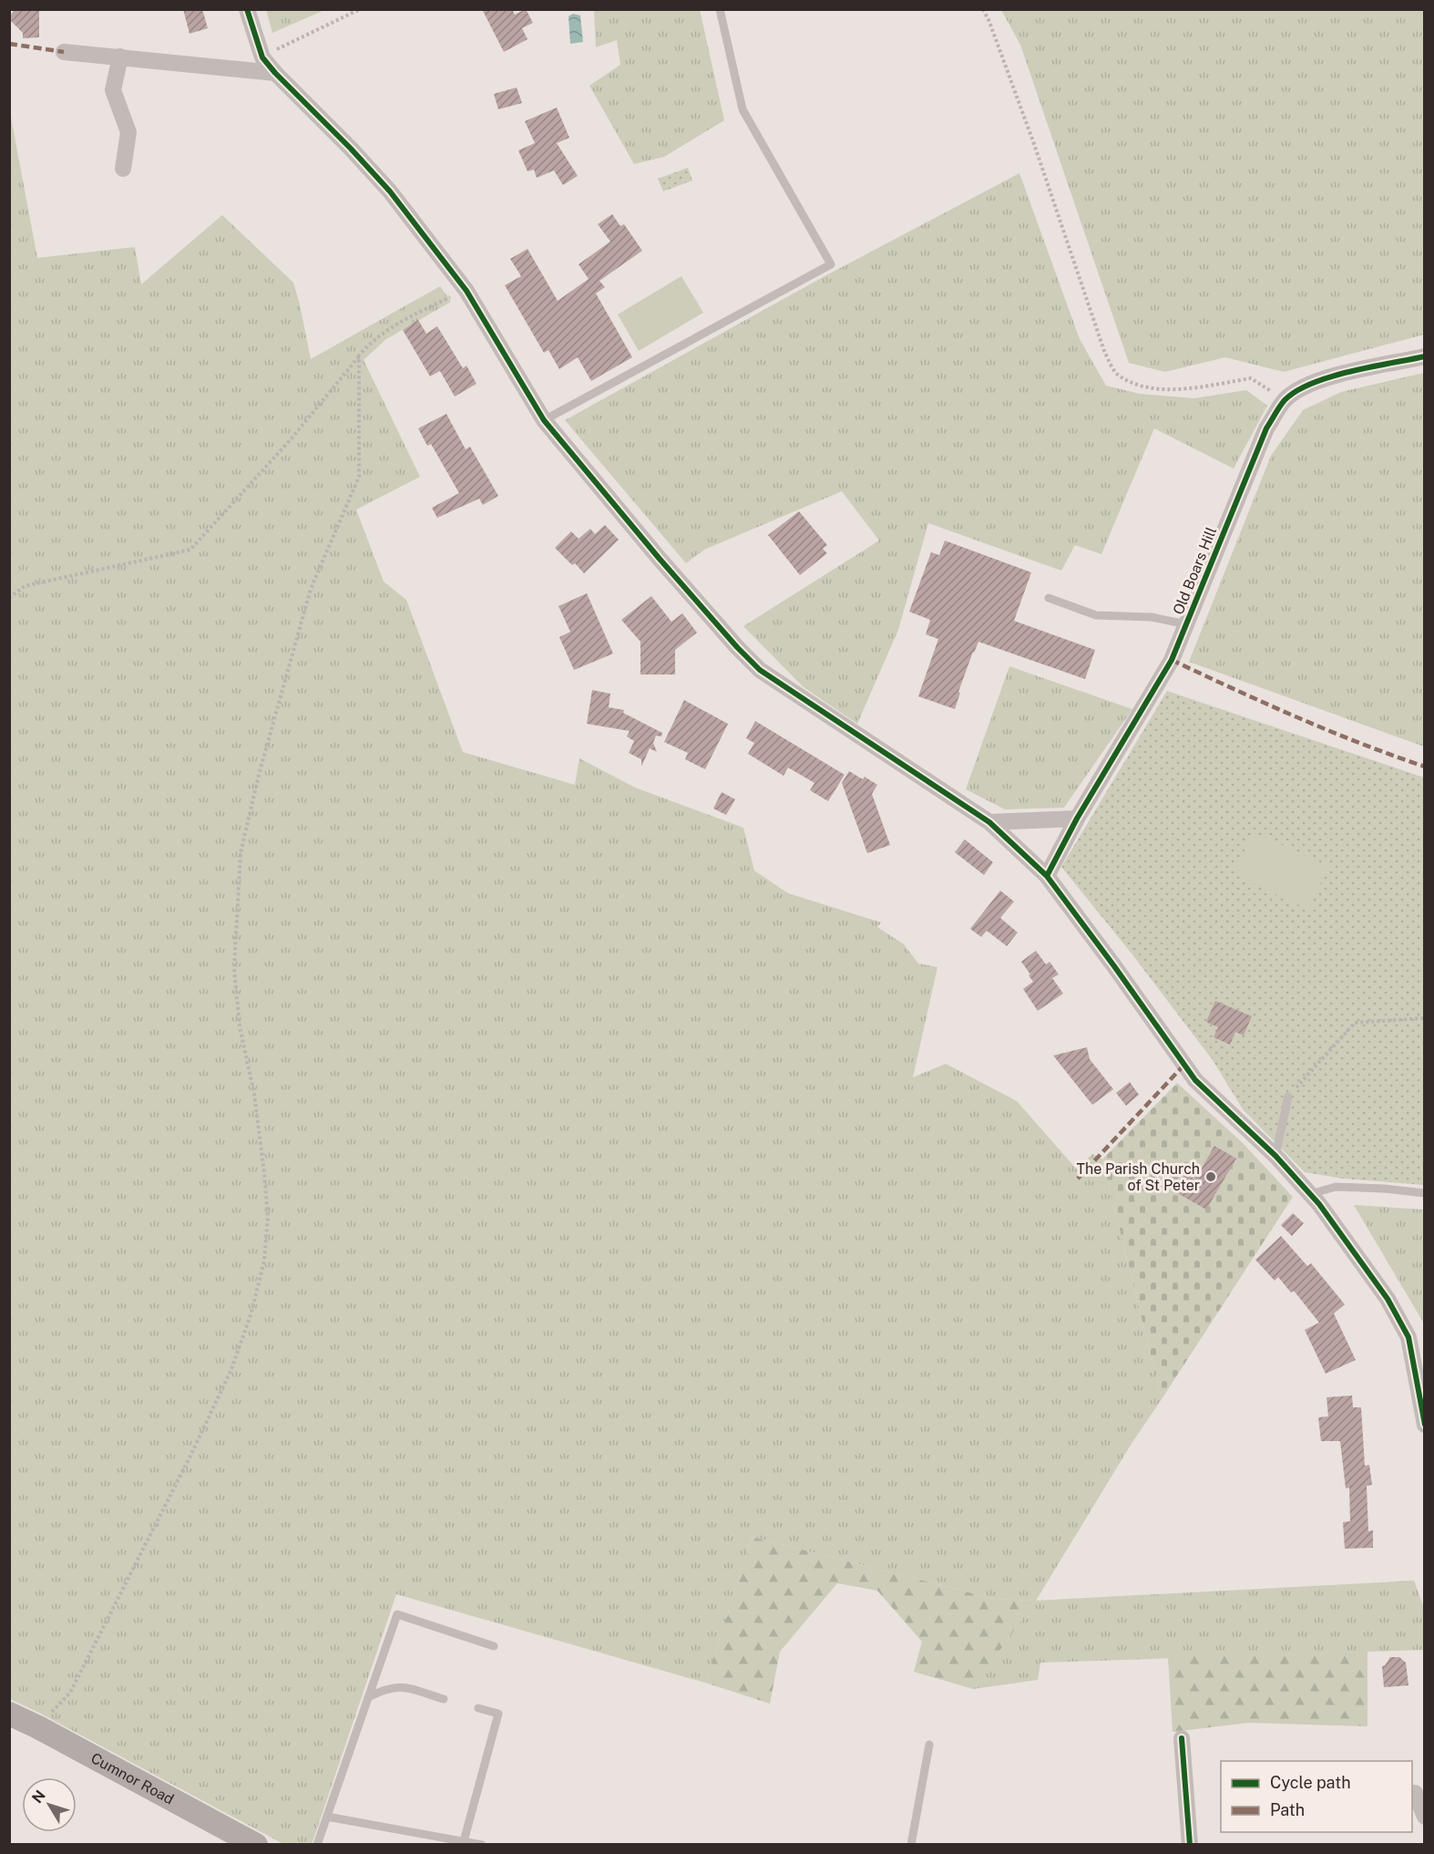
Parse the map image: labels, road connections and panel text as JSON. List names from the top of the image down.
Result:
{
  "streets": {
    "main road": ["Cumnor Road"],
    "street": ["Old Boars Hill"]
  },
  "places": ["The Parish Church of St Peter"],
  "legend": ["Cycle path", "Path"],
  "north": "top left"
}
